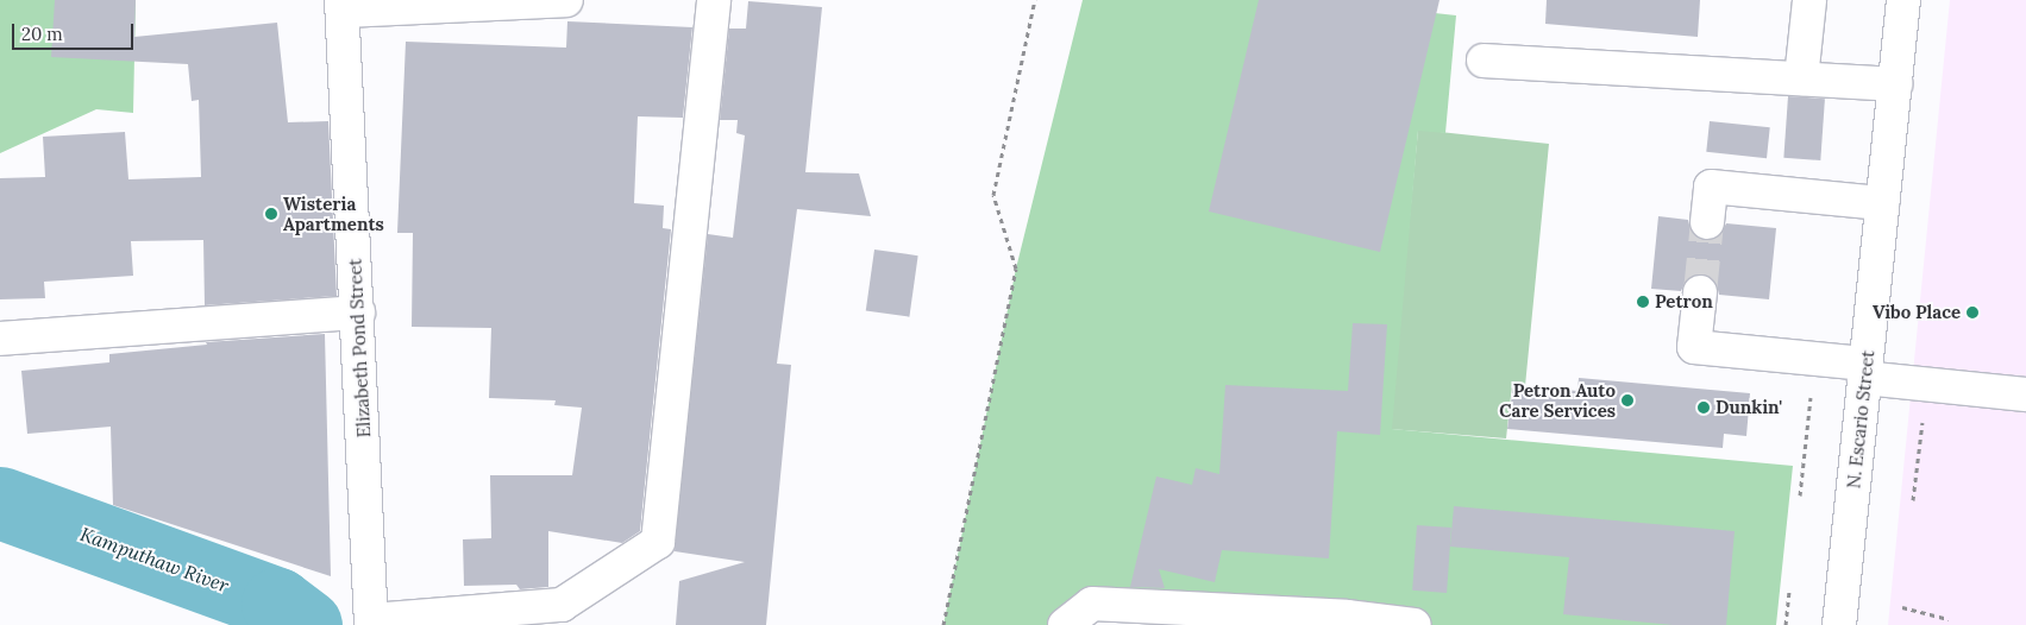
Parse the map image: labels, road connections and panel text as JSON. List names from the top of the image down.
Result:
{
  "streets": {
    "street": ["Elizabeth Pond Street", "N. Escario Street"]
  },
  "water": ["Kamputhaw River"],
  "places": [
    "Wisteria Apartments",
    "Petron",
    "Vibo Place",
    "Petron Auto Care Services",
    "Dunkin'"
  ],
  "scale_bar": "20 m"
}
